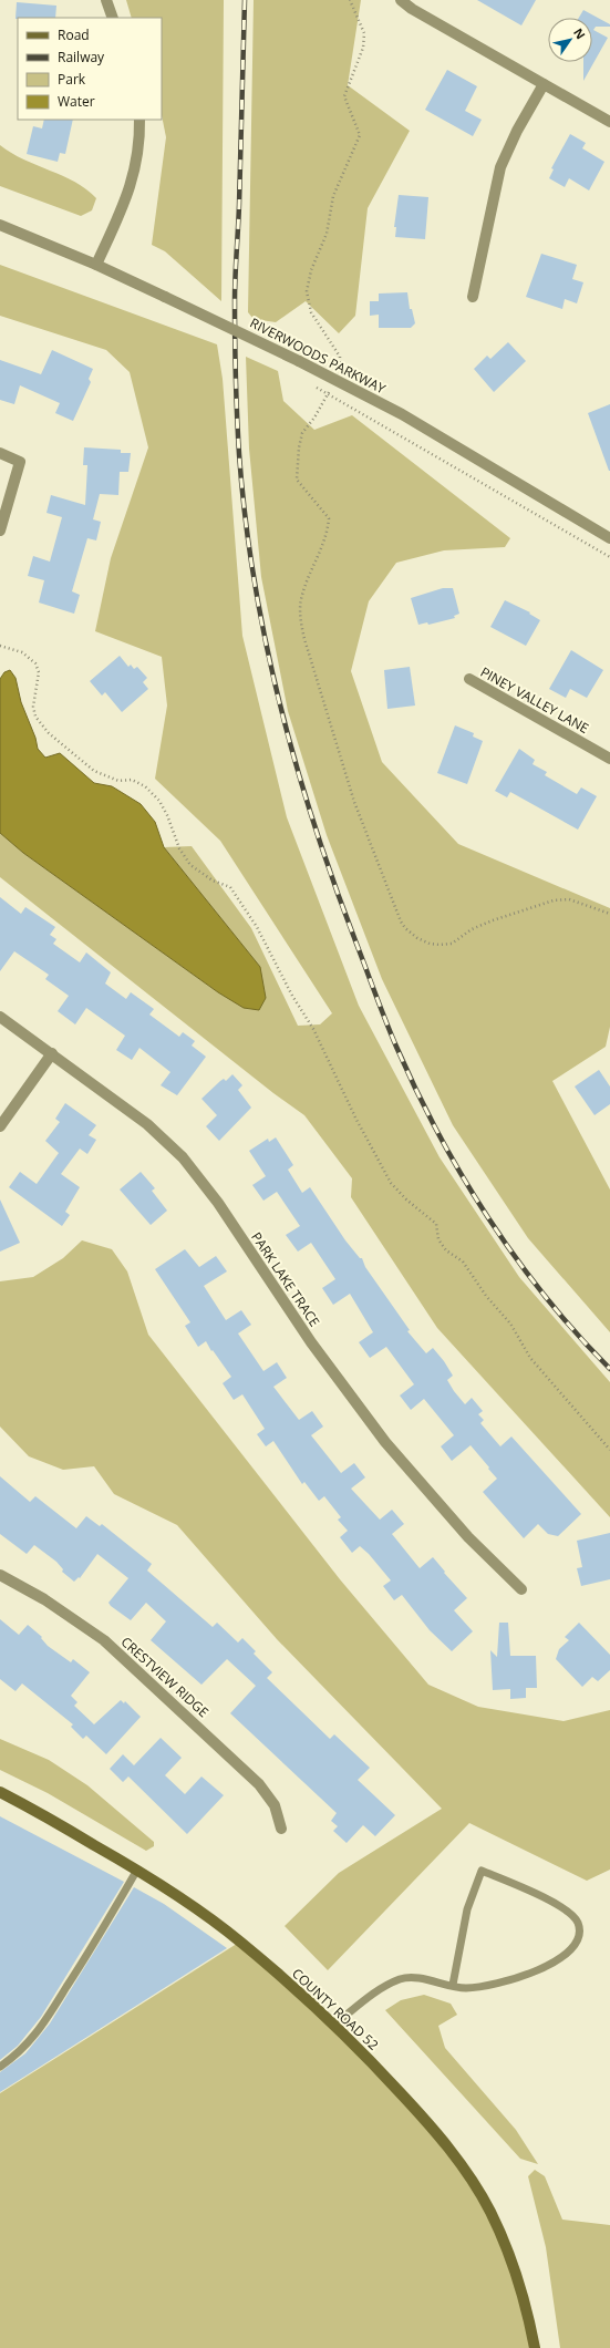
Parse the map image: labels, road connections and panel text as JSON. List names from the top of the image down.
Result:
{
  "streets": {
    "main road": ["COUNTY ROAD 52"],
    "street": [
      "RIVERWOODS PARKWAY",
      "PINEY VALLEY LANE",
      "PARK LAKE TRACE",
      "CRESTVIEW RIDGE"
    ]
  },
  "legend": [
    "Road",
    "Railway",
    "Park",
    "Water"
  ],
  "north": "top right"
}
